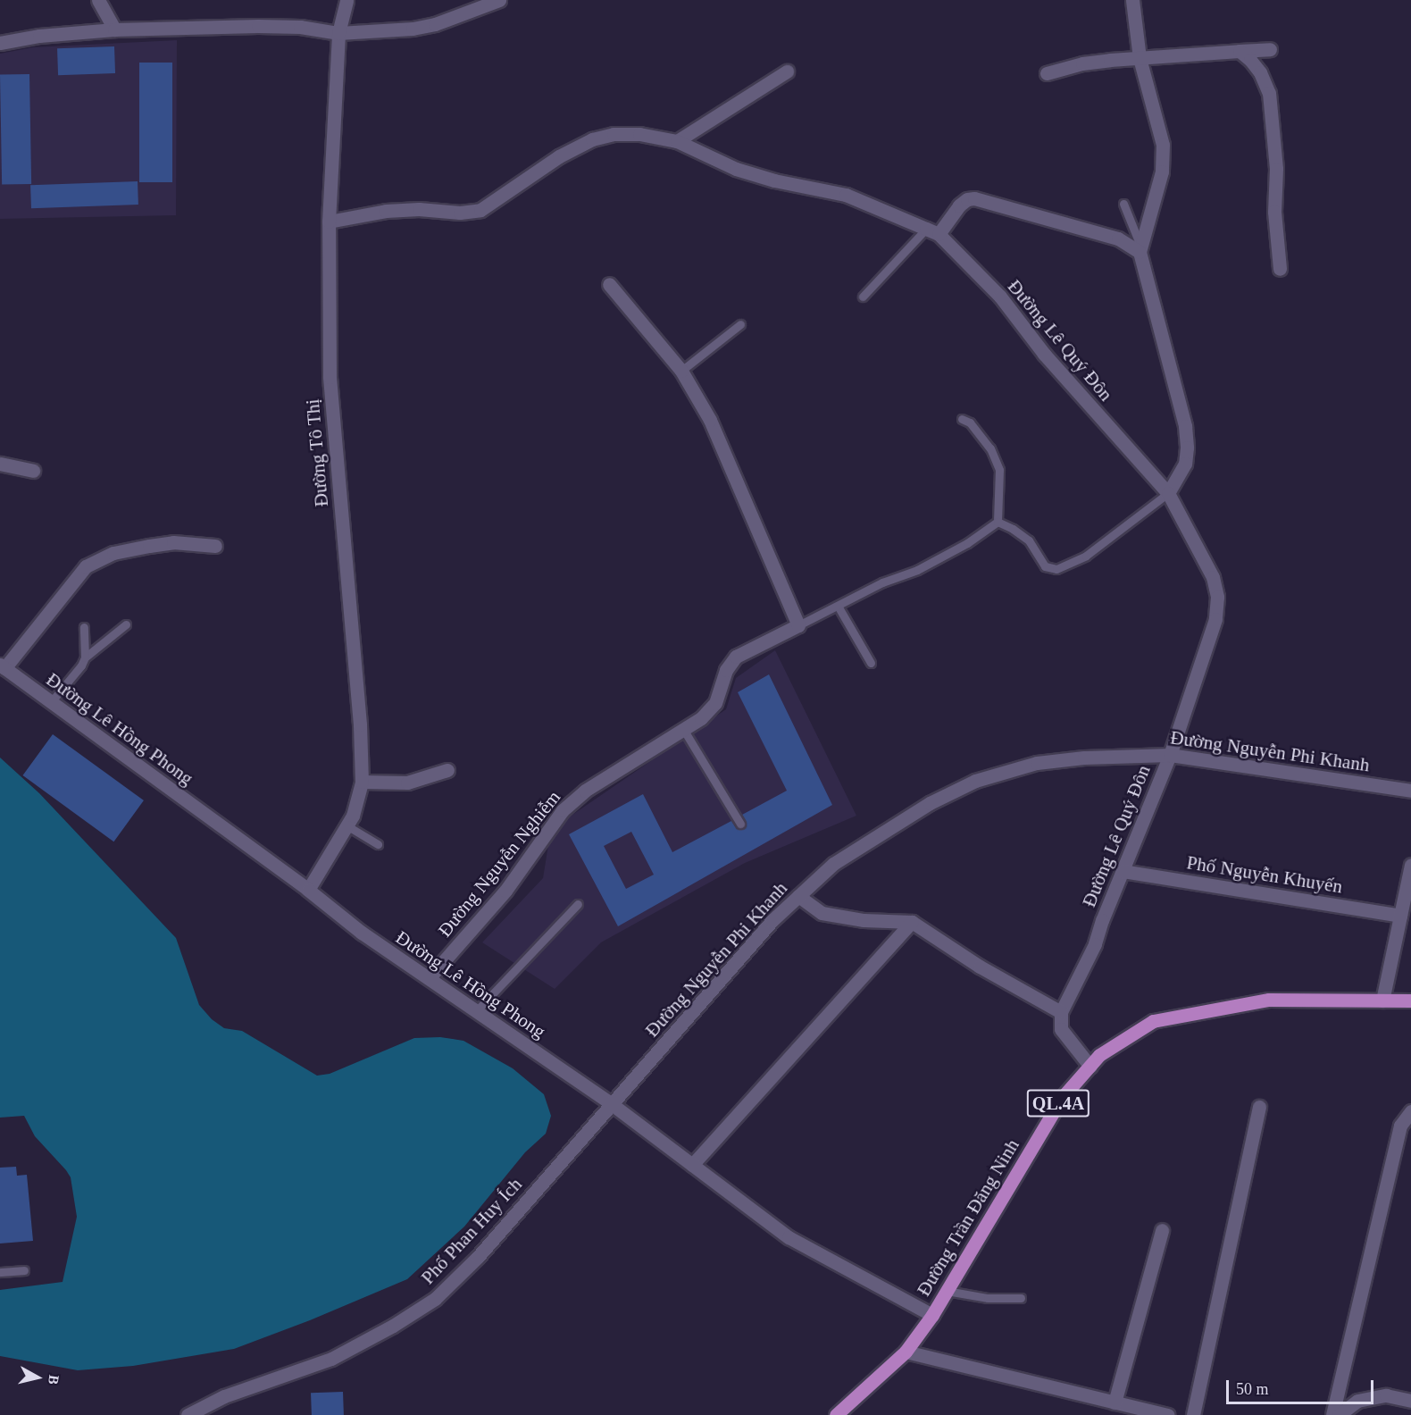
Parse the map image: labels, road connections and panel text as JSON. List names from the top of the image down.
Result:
{
  "streets": {
    "main road": ["QL.4A", "Đường Trần Đăng Ninh"],
    "street": [
      "Đường Lê Quý Đôn",
      "Đường Tô Thị",
      "Đường Lê Hồng Phong",
      "Đường Nguyễn Phi Khanh",
      "Đường Nguyễn Nghiễm",
      "Phố Nguyễn Khuyến",
      "Phố Phan Huy Ích"
    ]
  },
  "crossings": [
    ["Đường Lê Quý Đôn", "Đường Tô Thị"],
    ["Đường Lê Quý Đôn", "Đường Nguyễn Phi Khanh"],
    ["Đường Lê Quý Đôn", "Phố Nguyễn Khuyến"],
    ["Đường Tô Thị", "Đường Lê Hồng Phong"],
    ["Đường Lê Hồng Phong", "Đường Nguyễn Phi Khanh"],
    ["Đường Lê Hồng Phong", "Đường Nguyễn Nghiễm"],
    ["Đường Lê Hồng Phong", "Đường Trần Đăng Ninh"],
    ["Đường Lê Hồng Phong", "Phố Phan Huy Ích"],
    ["Đường Nguyễn Phi Khanh", "Phố Phan Huy Ích"]
  ],
  "scale_bar": "50 m",
  "north": "right"
}
